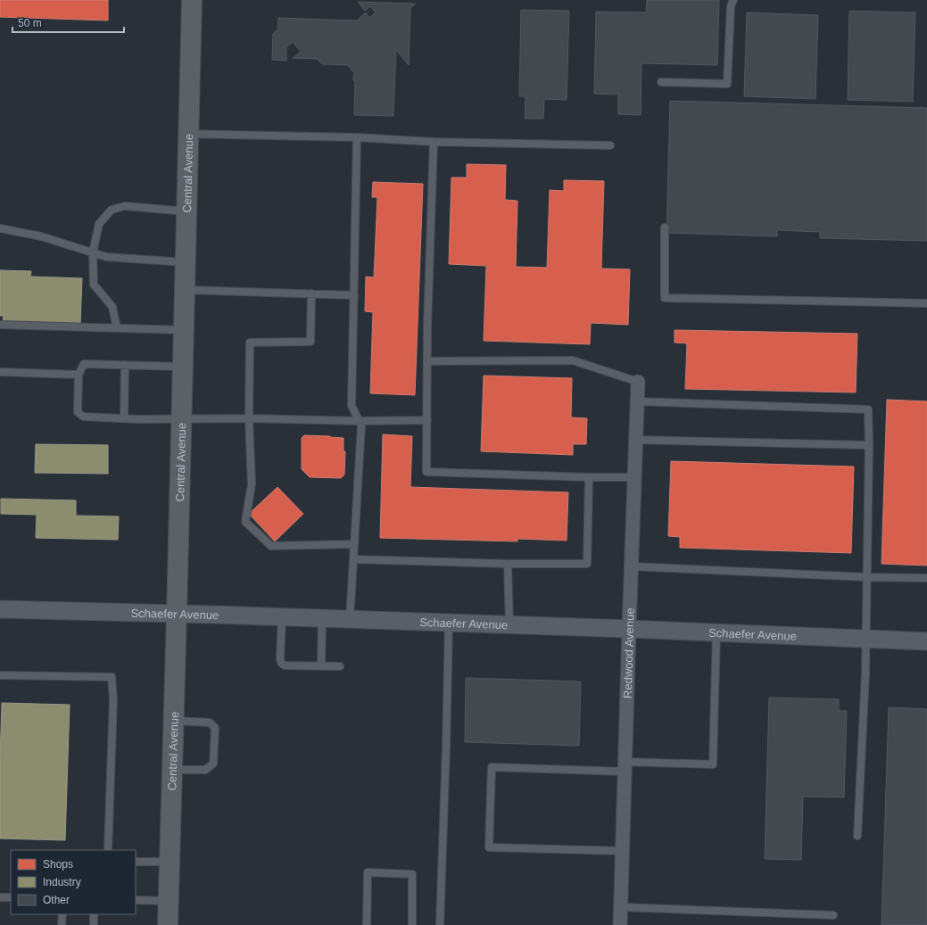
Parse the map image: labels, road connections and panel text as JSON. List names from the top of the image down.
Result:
{
  "streets": {
    "main road": ["Central Avenue"],
    "street": ["Schaefer Avenue", "Redwood Avenue"]
  },
  "crossings": [
    ["Central Avenue", "Schaefer Avenue"],
    ["Schaefer Avenue", "Redwood Avenue"]
  ],
  "legend": ["Shops", "Industry", "Other"],
  "scale_bar": "50 m"
}
